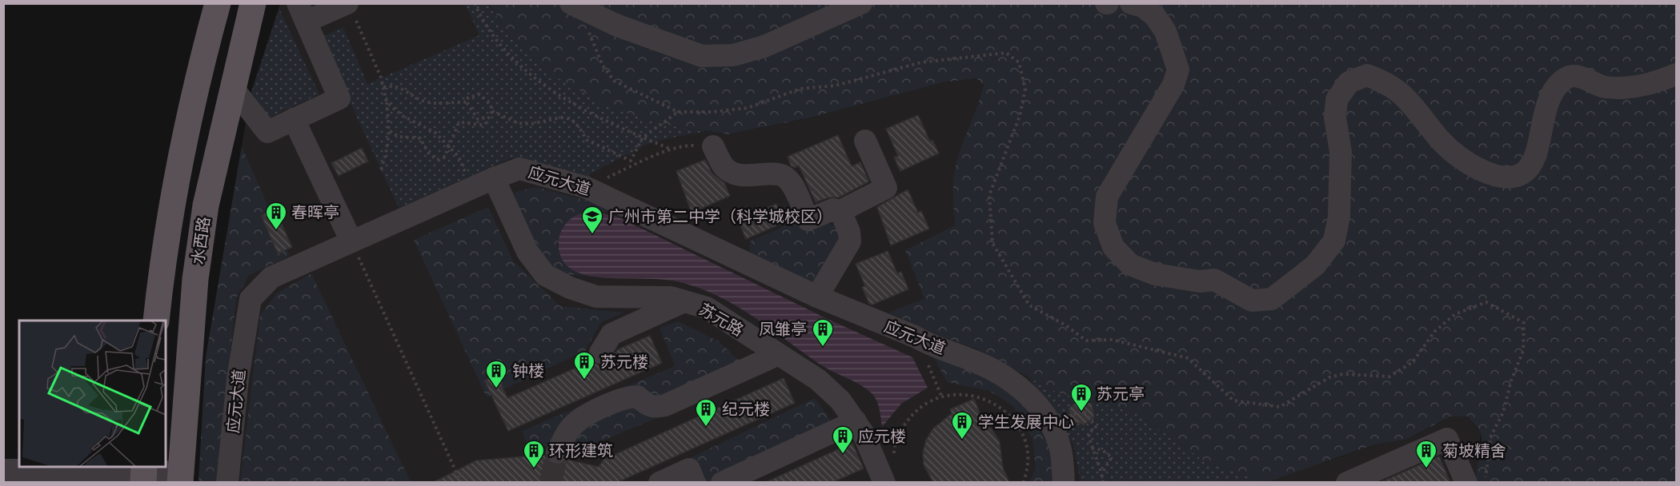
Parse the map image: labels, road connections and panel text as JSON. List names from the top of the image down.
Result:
{
  "streets": {
    "main road": ["水西路"],
    "street": ["应元大道", "苏元路"]
  },
  "crossings": [
    ["应元大道", "苏元路"]
  ],
  "places": {
    "building": [
      "春晖亭",
      "凤雏亭",
      "苏元楼",
      "钟楼",
      "苏元亭",
      "纪元楼",
      "学生发展中心",
      "应元楼",
      "环形建筑",
      "菊坡精舍"
    ],
    "school or university": ["广州市第二中学（科学城校区）"]
  }
}
